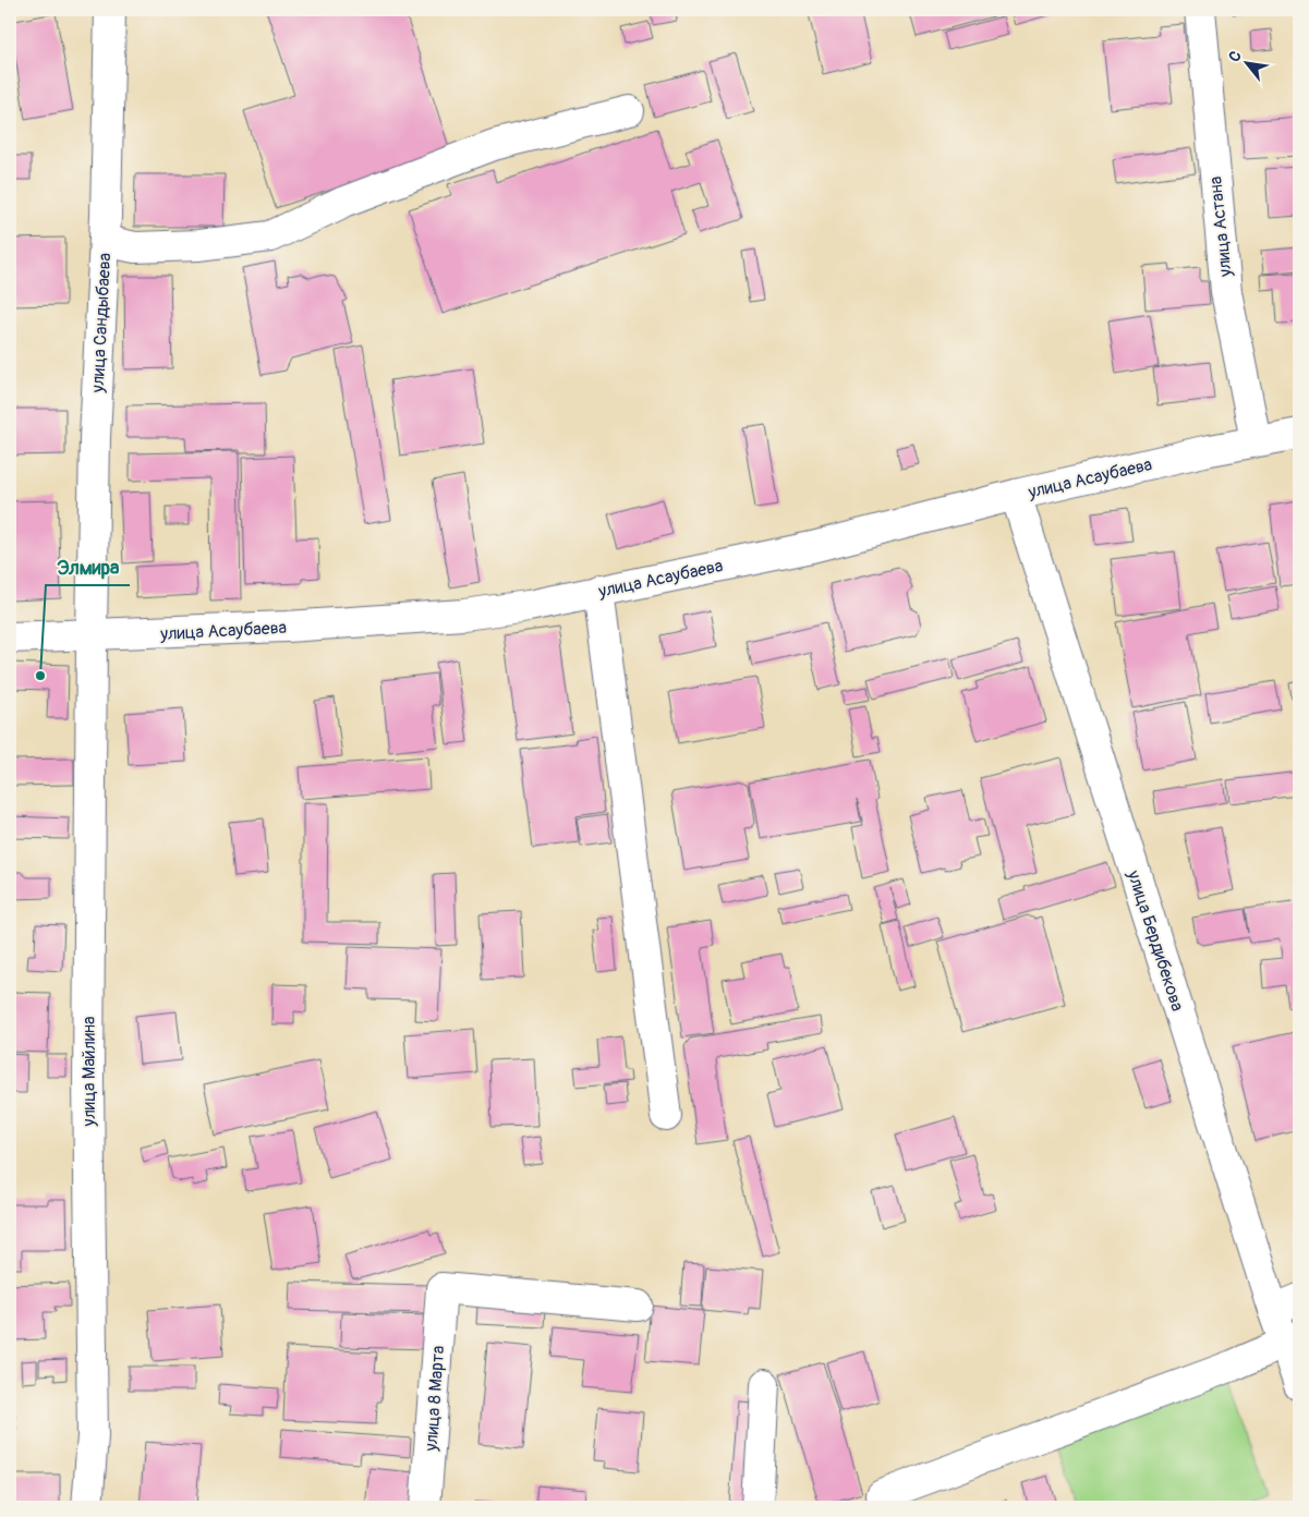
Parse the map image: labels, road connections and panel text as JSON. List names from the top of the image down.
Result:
{
  "streets": {
    "street": [
      "улица Астана",
      "улица Сандыбаева",
      "улица Асаубаева",
      "улица Бердибекова",
      "улица Майлина",
      "улица 8 Марта"
    ]
  },
  "crossings": [
    ["улица Астана", "улица Асаубаева"],
    ["улица Сандыбаева", "улица Асаубаева"],
    ["улица Сандыбаева", "улица Майлина"],
    ["улица Асаубаева", "улица Бердибекова"],
    ["улица Асаубаева", "улица Майлина"]
  ],
  "places": ["Элмира"],
  "north": "top left"
}
